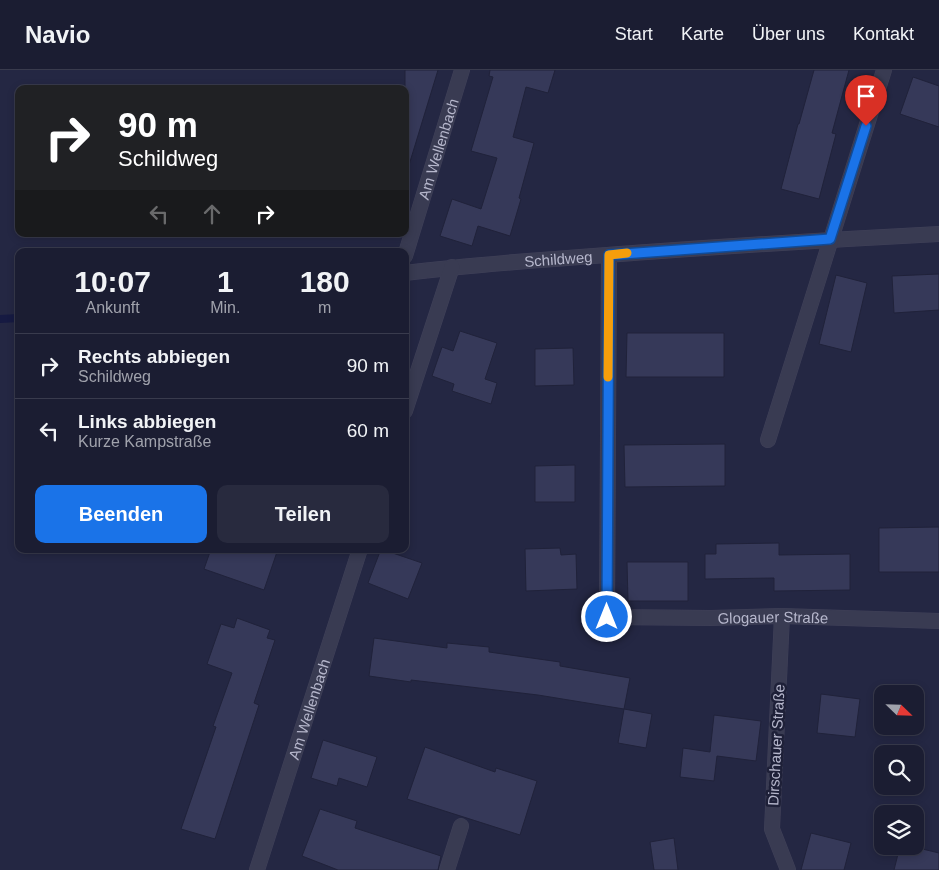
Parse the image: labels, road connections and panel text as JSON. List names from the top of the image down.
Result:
{
  "streets": {
    "street": [
      "Am Wellenbach",
      "Schildweg",
      "Glogauer Straße",
      "Dirschauer Straße"
    ]
  },
  "crossings": [
    ["Schildweg", "Glogauer Straße"],
    ["Glogauer Straße", "Dirschauer Straße"]
  ],
  "north": "bottom right",
  "page": {
    "header": "Navio",
    "nav": [
      "Start",
      "Karte",
      "Über uns",
      "Kontakt"
    ],
    "turn": ["90 m", "Schildweg"],
    "eta": [
      "10:07",
      "Ankunft",
      "1",
      "Min.",
      "180",
      "m"
    ],
    "list": [
      {
        "name": "Rechts abbiegen",
        "note": "Schildweg",
        "value": "90 m"
      },
      {
        "name": "Links abbiegen",
        "note": "Kurze Kampstraße",
        "value": "60 m"
      }
    ],
    "buttons": ["Beenden", "Teilen"]
  }
}
